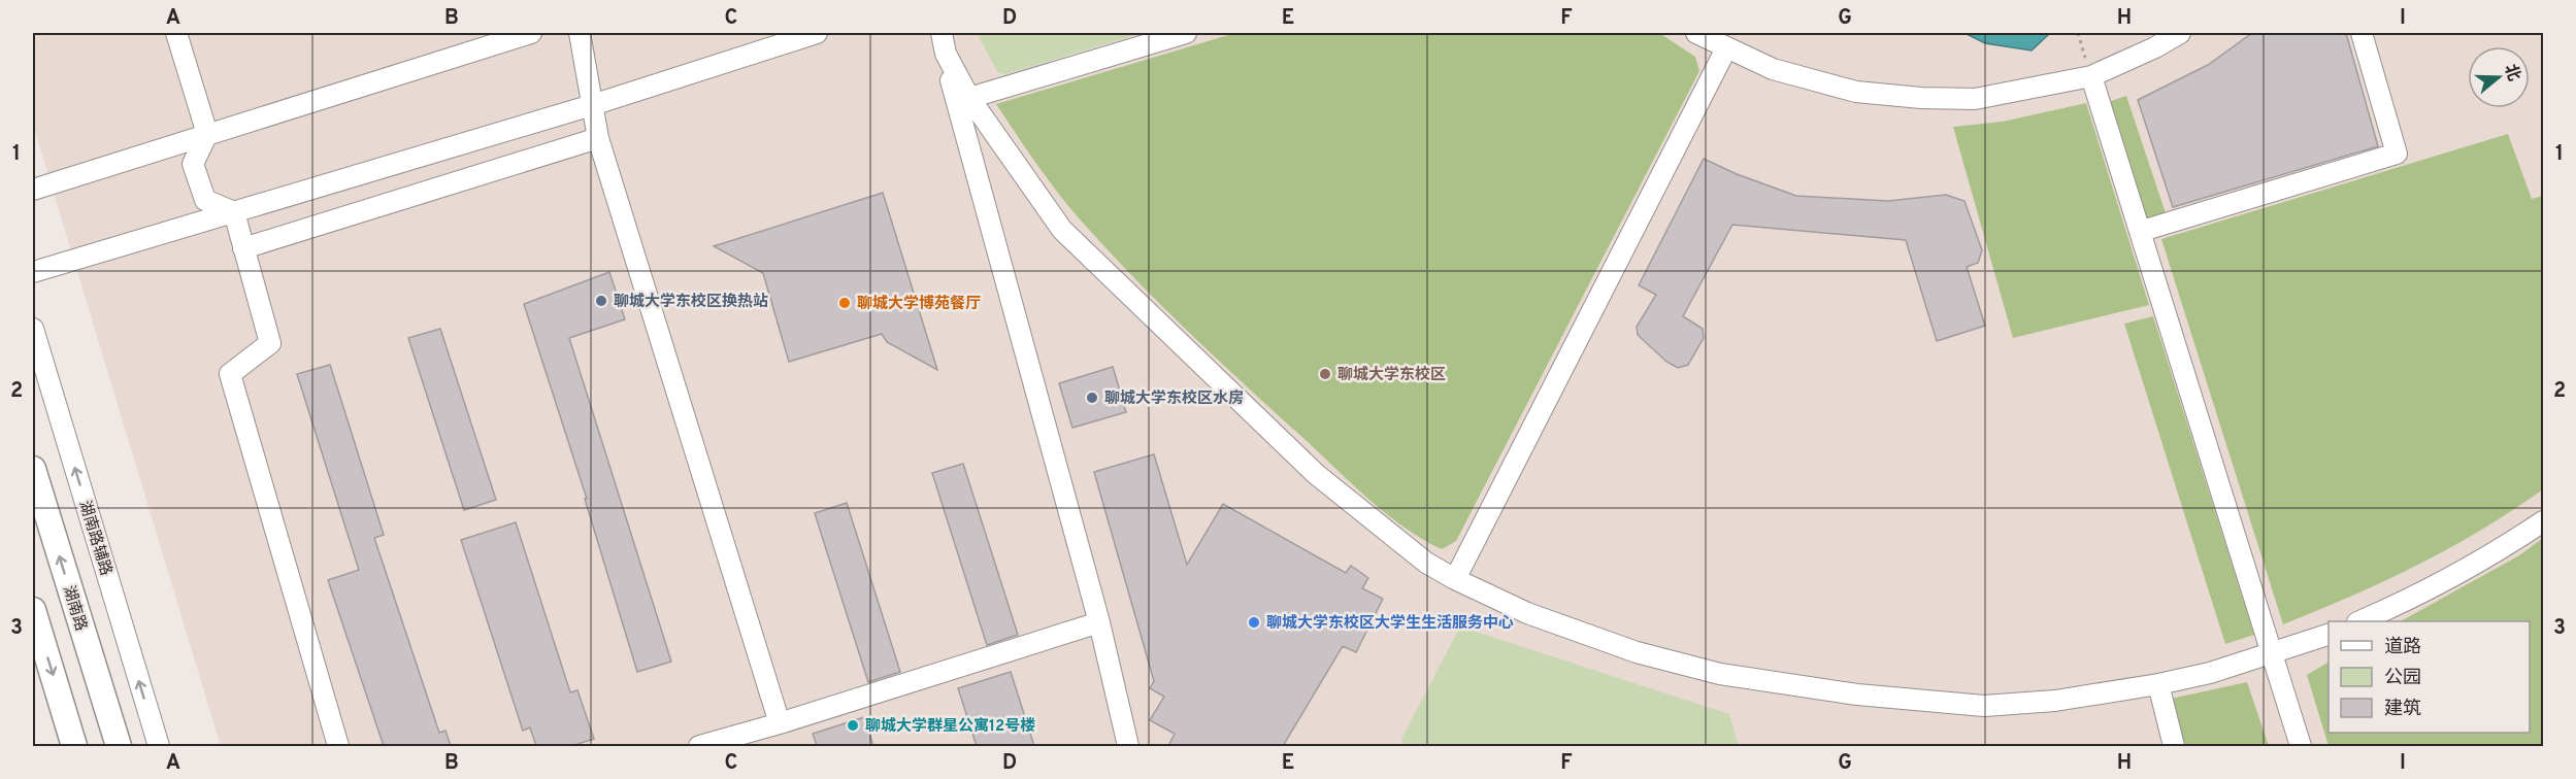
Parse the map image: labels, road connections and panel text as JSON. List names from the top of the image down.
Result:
{
  "streets": {
    "main road": ["湖南路"],
    "street": ["湖南路辅路"]
  },
  "places": [
    "聊城大学东校区换热站",
    "聊城大学博苑餐厅",
    "聊城大学东校区",
    "聊城大学东校区水房",
    "聊城大学东校区大学生生活服务中心",
    "聊城大学群星公寓12号楼"
  ],
  "legend": ["道路", "公园", "建筑"],
  "north": "right",
  "grid": {
    "columns": [
      "A",
      "B",
      "C",
      "D",
      "E",
      "F",
      "G",
      "H",
      "I"
    ],
    "rows": ["1", "2", "3"]
  }
}
